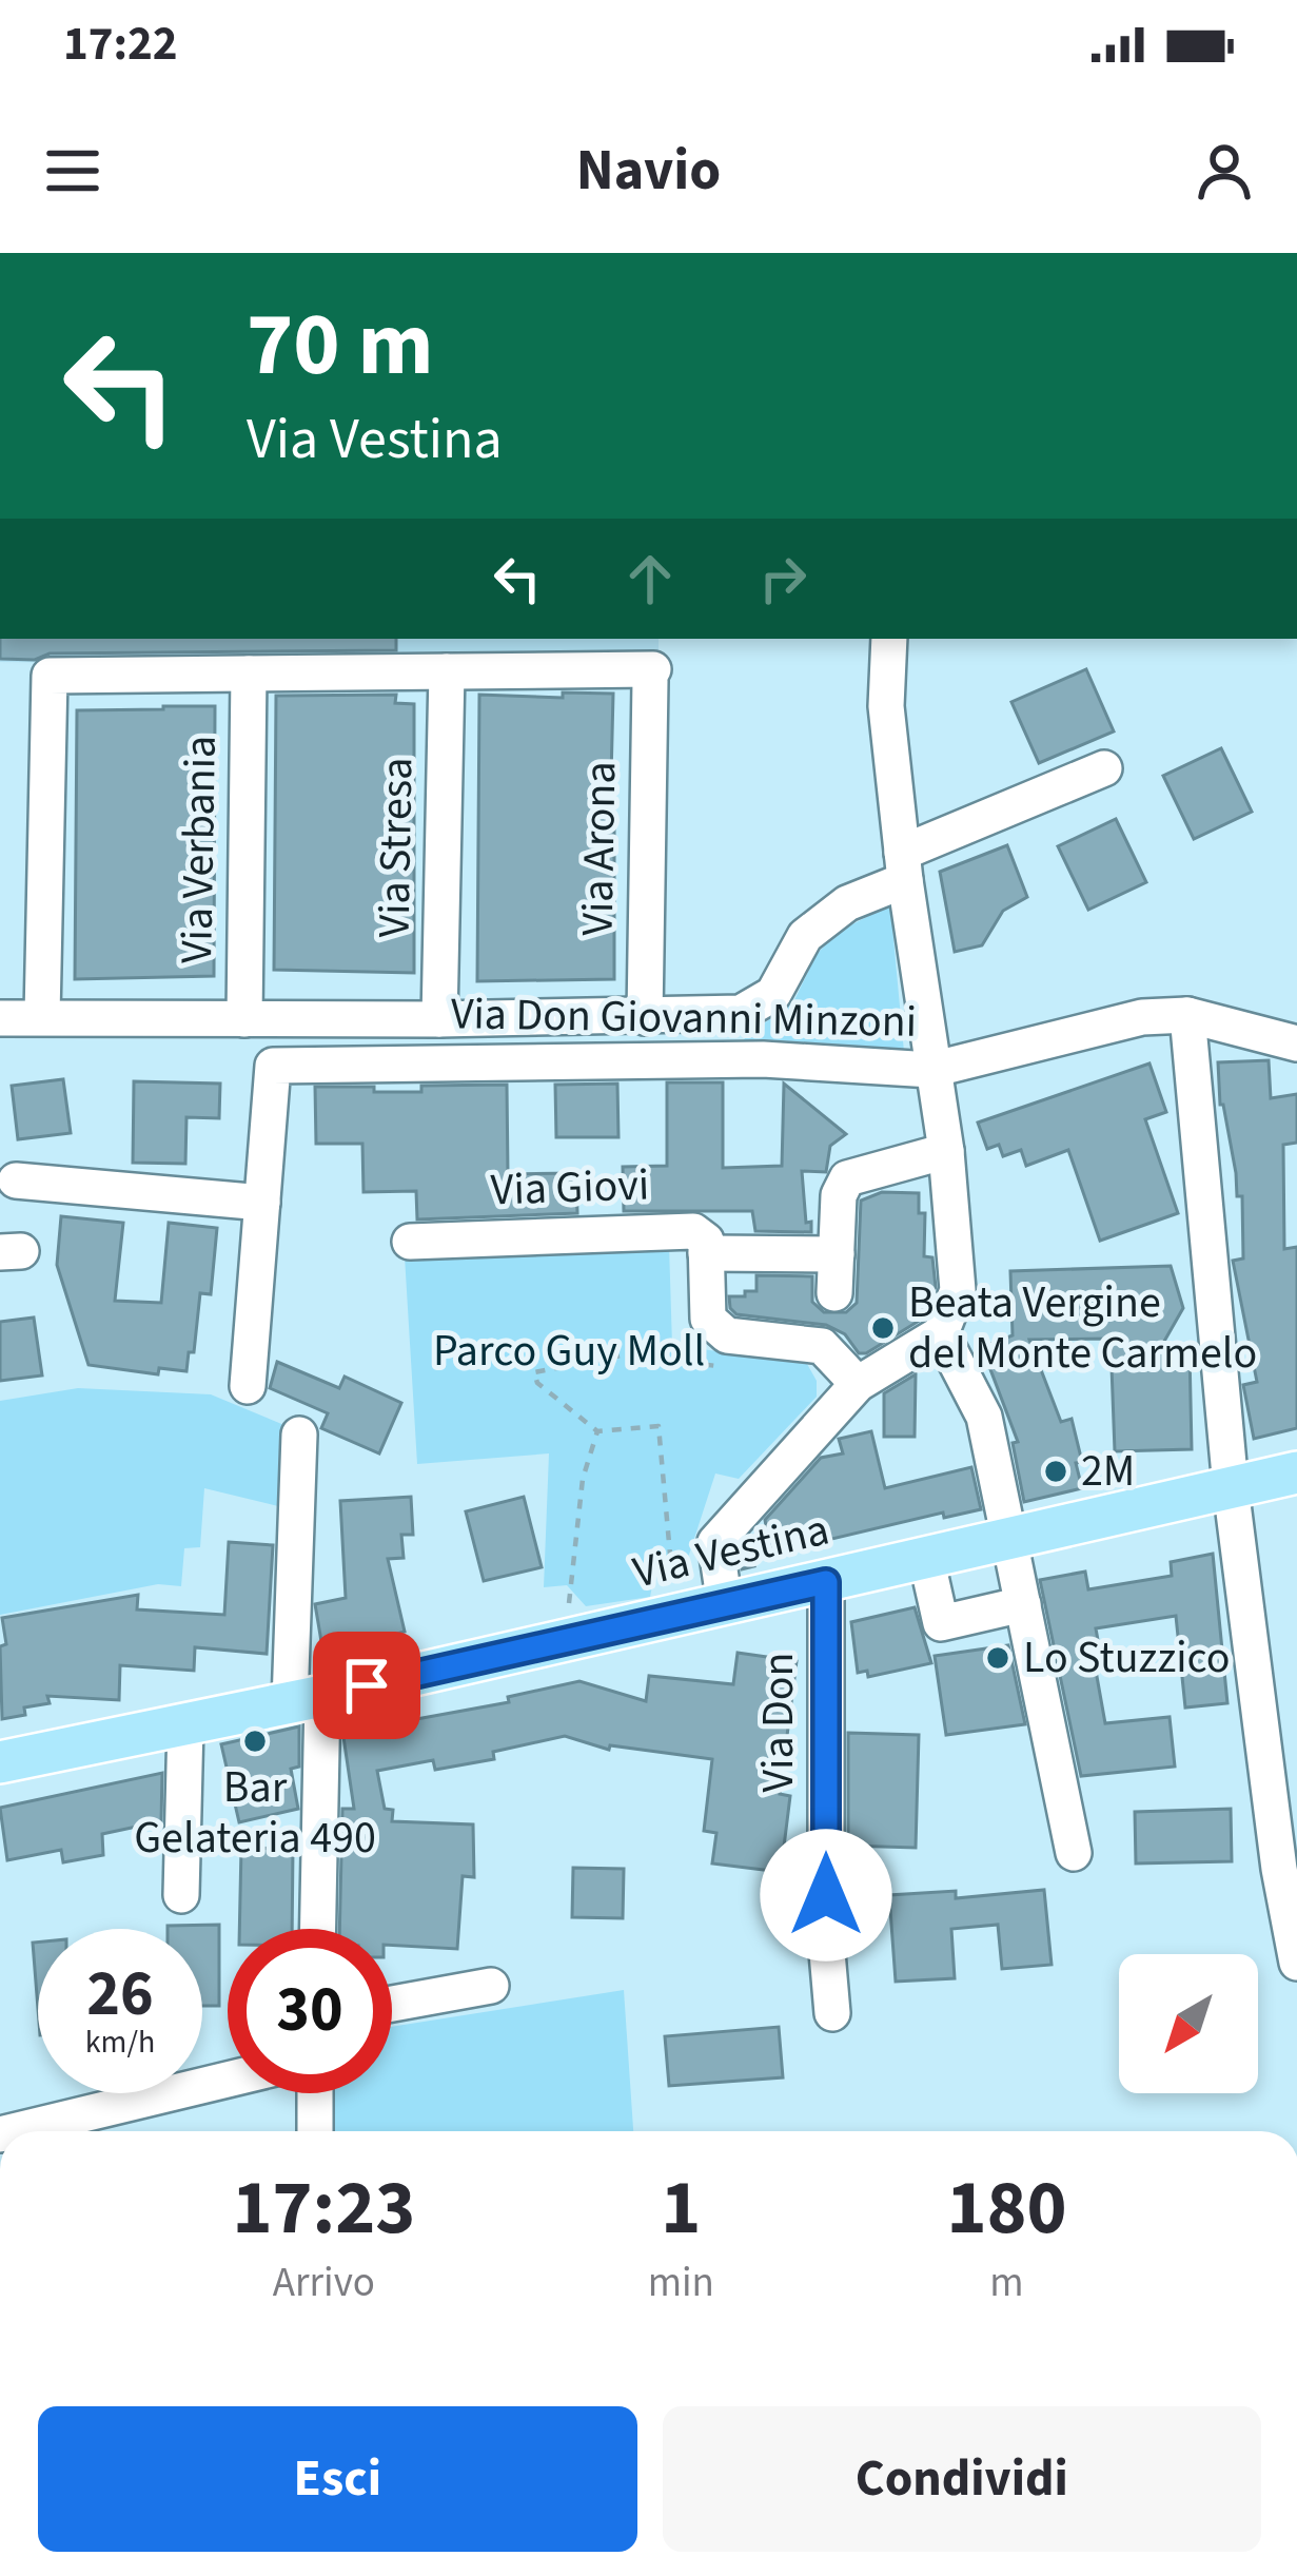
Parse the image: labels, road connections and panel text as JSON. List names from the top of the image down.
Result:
{
  "streets": {
    "main road": ["Via Vestina"],
    "street": [
      "Via Stresa",
      "Via Arona",
      "Via Verbania",
      "Via Don Giovanni Minzoni",
      "Via Giovi",
      "Via Don"
    ]
  },
  "crossings": [
    ["Via Stresa", "Via Arona"],
    ["Via Vestina", "Via Don"]
  ],
  "parks": ["Parco Guy Moll"],
  "places": [
    "Beata Vergine del Monte Carmelo",
    "2M",
    "Lo Stuzzico",
    "Bar Gelateria 490"
  ],
  "north": "bottom left",
  "page": {
    "status": "17:22",
    "header": "Navio",
    "turn": ["70 m", "Via Vestina"],
    "speed": "26 km/h",
    "limit": "30",
    "eta": [
      "17:23",
      "Arrivo",
      "1",
      "min",
      "180",
      "m"
    ],
    "buttons": ["Esci", "Condividi"]
  }
}
